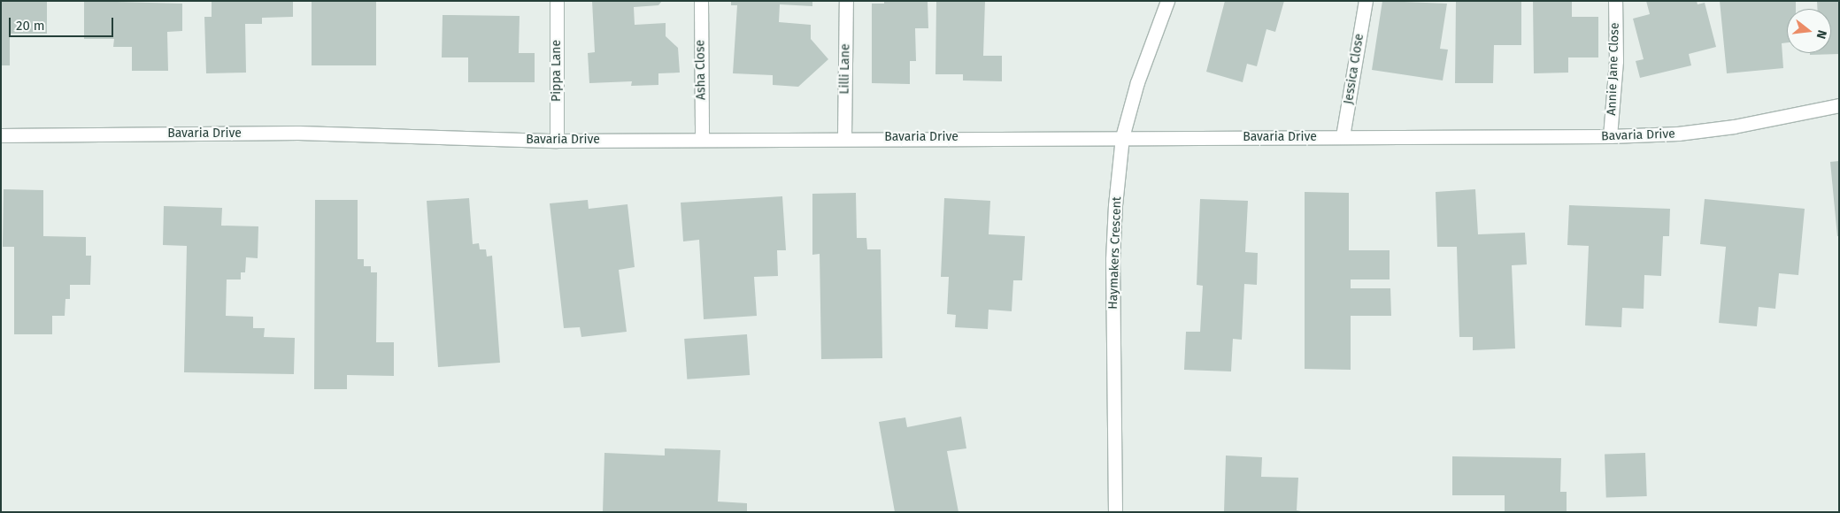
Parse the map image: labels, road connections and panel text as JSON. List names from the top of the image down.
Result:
{
  "streets": {
    "street": [
      "Lilli Lane",
      "Jessica Close",
      "Annie Jane Close",
      "Asha Close",
      "Pippa Lane",
      "Bavaria Drive",
      "Haymakers Crescent"
    ]
  },
  "crossings": [
    ["Lilli Lane", "Bavaria Drive"],
    ["Jessica Close", "Bavaria Drive"],
    ["Annie Jane Close", "Bavaria Drive"],
    ["Asha Close", "Bavaria Drive"],
    ["Pippa Lane", "Bavaria Drive"],
    ["Bavaria Drive", "Haymakers Crescent"]
  ],
  "scale_bar": "20 m",
  "north": "right"
}
